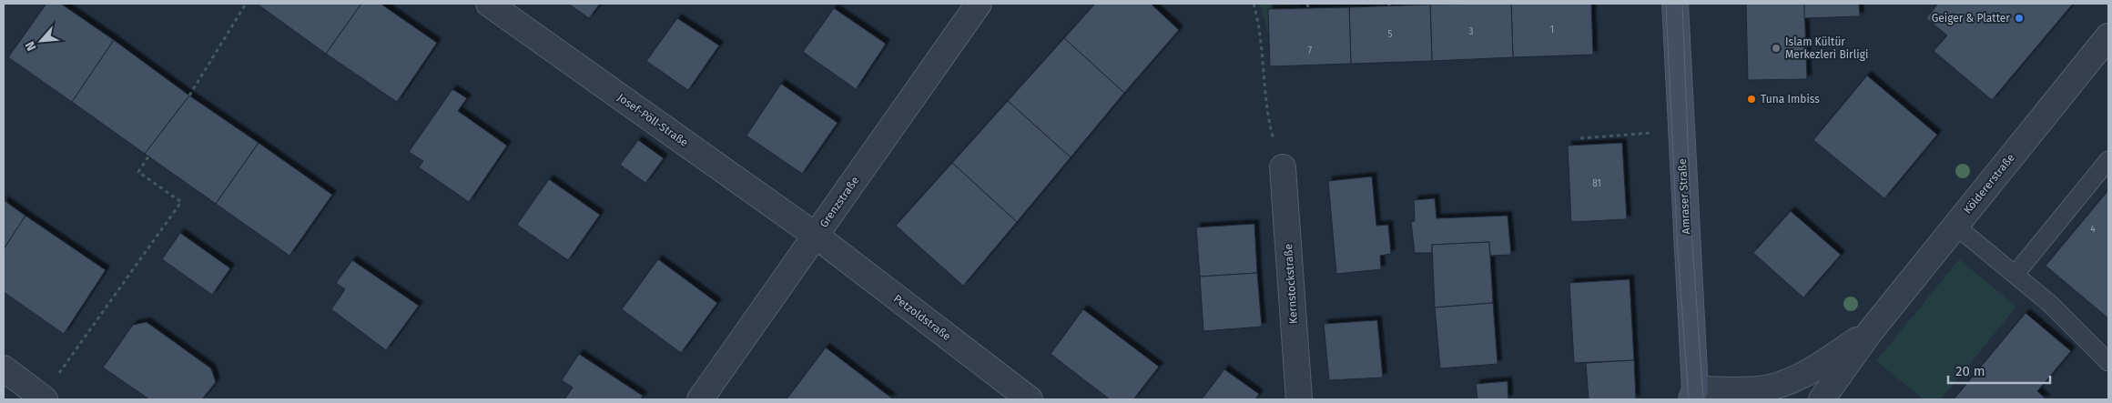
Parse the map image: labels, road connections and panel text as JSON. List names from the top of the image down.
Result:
{
  "streets": {
    "street": [
      "Josef-Pöll-Straße",
      "Köldererstraße",
      "Amraser Straße",
      "Grenzstraße",
      "Kernstockstraße",
      "Petzoldstraße"
    ]
  },
  "crossings": [
    ["Josef-Pöll-Straße", "Grenzstraße"],
    ["Josef-Pöll-Straße", "Petzoldstraße"],
    ["Köldererstraße", "Amraser Straße"],
    ["Grenzstraße", "Petzoldstraße"]
  ],
  "places": ["Geiger & Platter", "Islam Kültür Merkezleri Birligi", "Tuna Imbiss"],
  "house_numbers": [
    "1",
    "3",
    "5",
    "7",
    "81",
    "4"
  ],
  "scale_bar": "20 m",
  "north": "bottom left"
}
